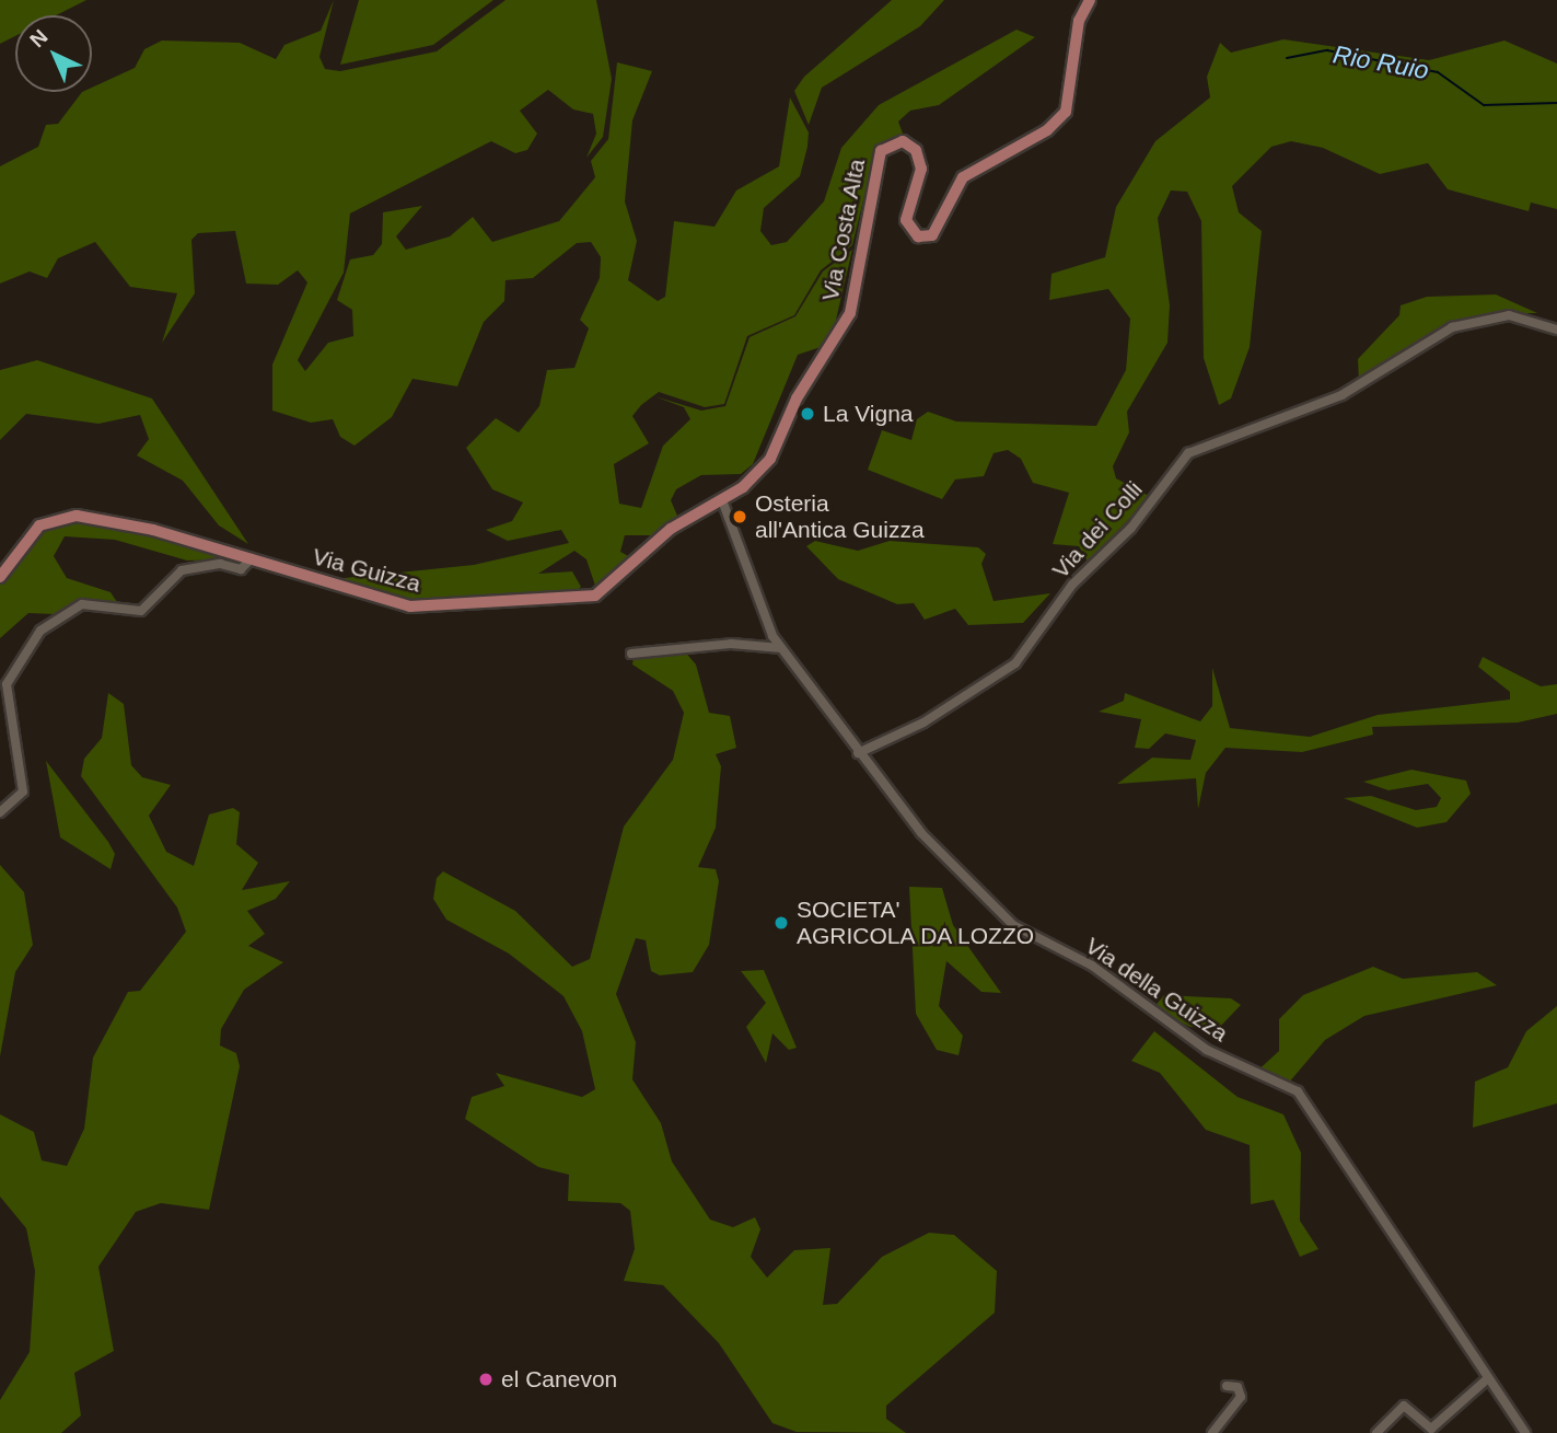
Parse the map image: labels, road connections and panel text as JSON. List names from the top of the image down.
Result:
{
  "streets": {
    "main road": ["Via Costa Alta", "Via Guizza"],
    "street": ["Via dei Colli", "Via della Guizza"]
  },
  "crossings": [
    ["Via Costa Alta", "Via Guizza"],
    ["Via Costa Alta", "Via della Guizza"],
    ["Via dei Colli", "Via della Guizza"],
    ["Via Guizza", "Via della Guizza"]
  ],
  "water": ["Rio Ruio"],
  "places": [
    "La Vigna",
    "Osteria all'Antica Guizza",
    "SOCIETA' AGRICOLA DA LOZZO",
    "el Canevon"
  ],
  "north": "top left"
}
